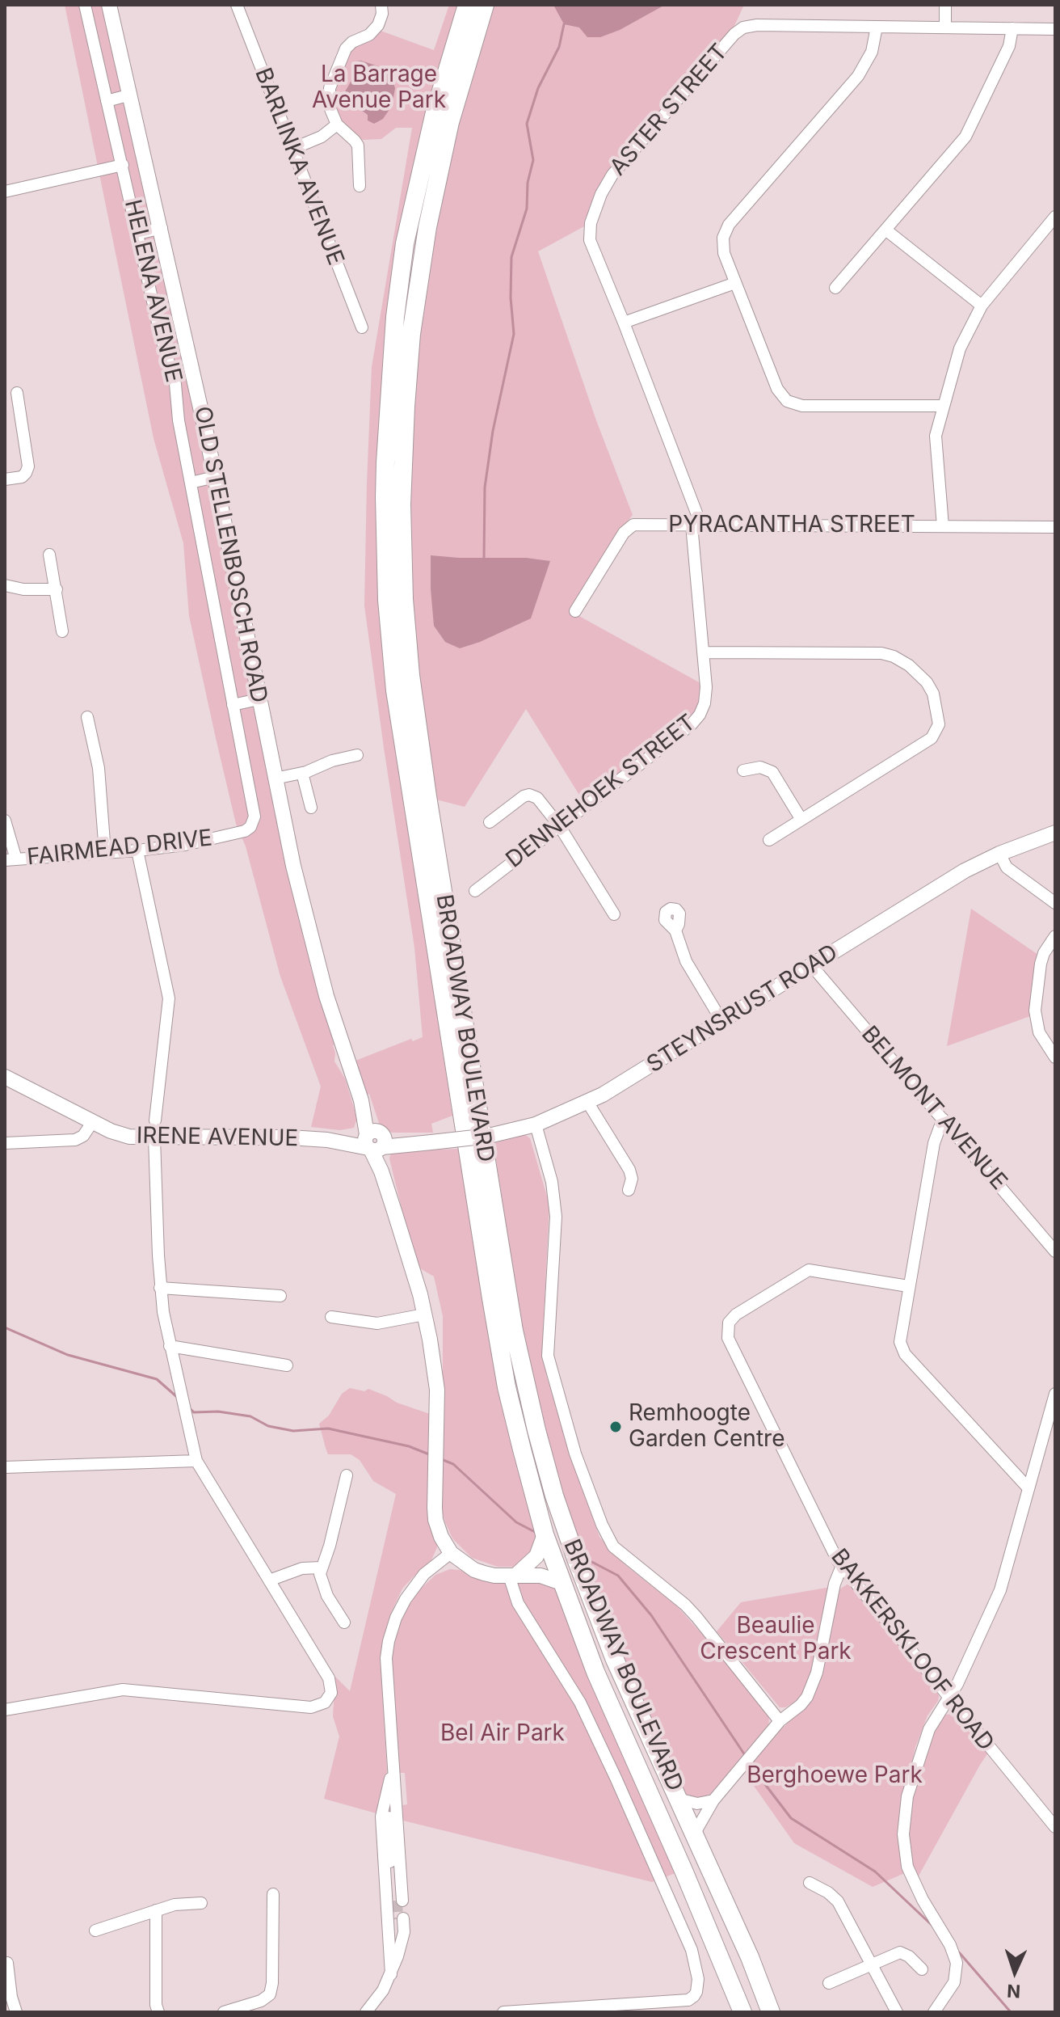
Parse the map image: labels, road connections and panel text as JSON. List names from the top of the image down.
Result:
{
  "streets": {
    "main road": ["BROADWAY BOULEVARD"],
    "street": [
      "ASTER STREET",
      "BARLINKA AVENUE",
      "HELENA AVENUE",
      "PYRACANTHA STREET",
      "OLD STELLENBOSCH ROAD",
      "DENNEHOEK STREET",
      "FAIRMEAD DRIVE",
      "STEYNSRUST ROAD",
      "BELMONT AVENUE",
      "IRENE AVENUE",
      "BAKKERSKLOOF ROAD"
    ]
  },
  "crossings": [
    ["ASTER STREET", "PYRACANTHA STREET"],
    ["ASTER STREET", "DENNEHOEK STREET"],
    ["HELENA AVENUE", "FAIRMEAD DRIVE"],
    ["PYRACANTHA STREET", "DENNEHOEK STREET"],
    ["OLD STELLENBOSCH ROAD", "STEYNSRUST ROAD"],
    ["OLD STELLENBOSCH ROAD", "IRENE AVENUE"],
    ["STEYNSRUST ROAD", "BELMONT AVENUE"],
    ["STEYNSRUST ROAD", "IRENE AVENUE"]
  ],
  "parks": [
    "La Barrage Avenue Park",
    "Beaulie Crescent Park",
    "Bel Air Park",
    "Berghoewe Park"
  ],
  "places": ["Remhoogte Garden Centre"],
  "north": "bottom"
}
